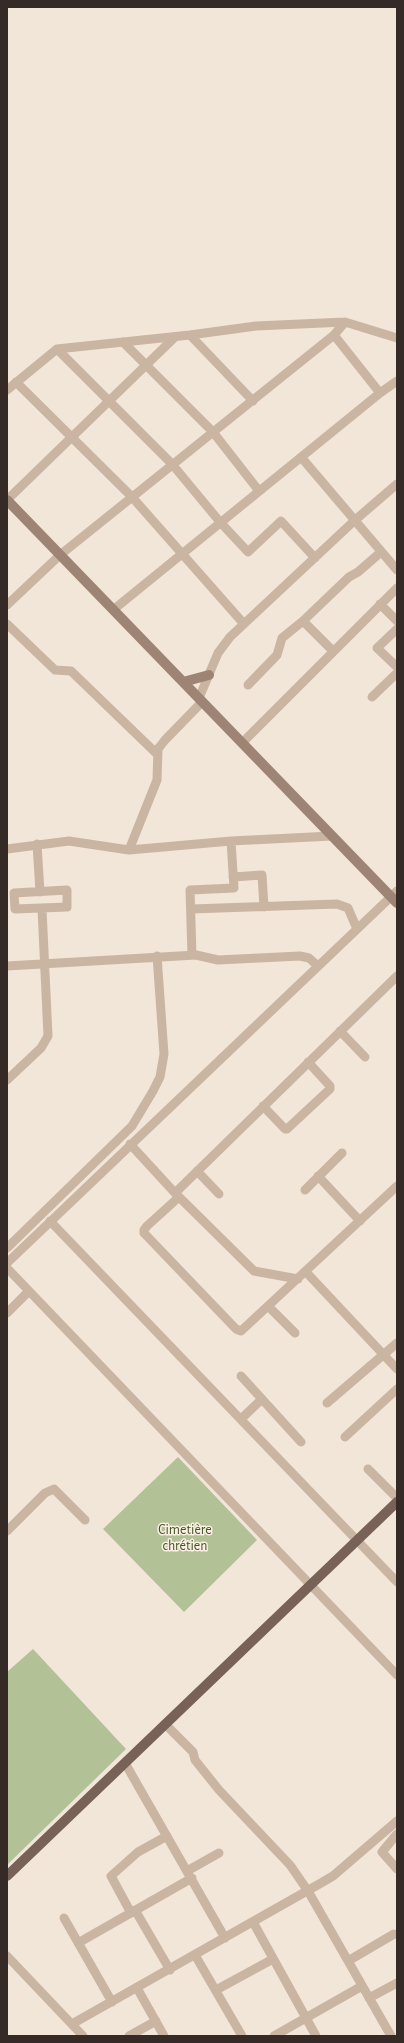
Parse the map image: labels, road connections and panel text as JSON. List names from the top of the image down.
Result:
{
  "parks": ["Cimetière chrétien"]
}
